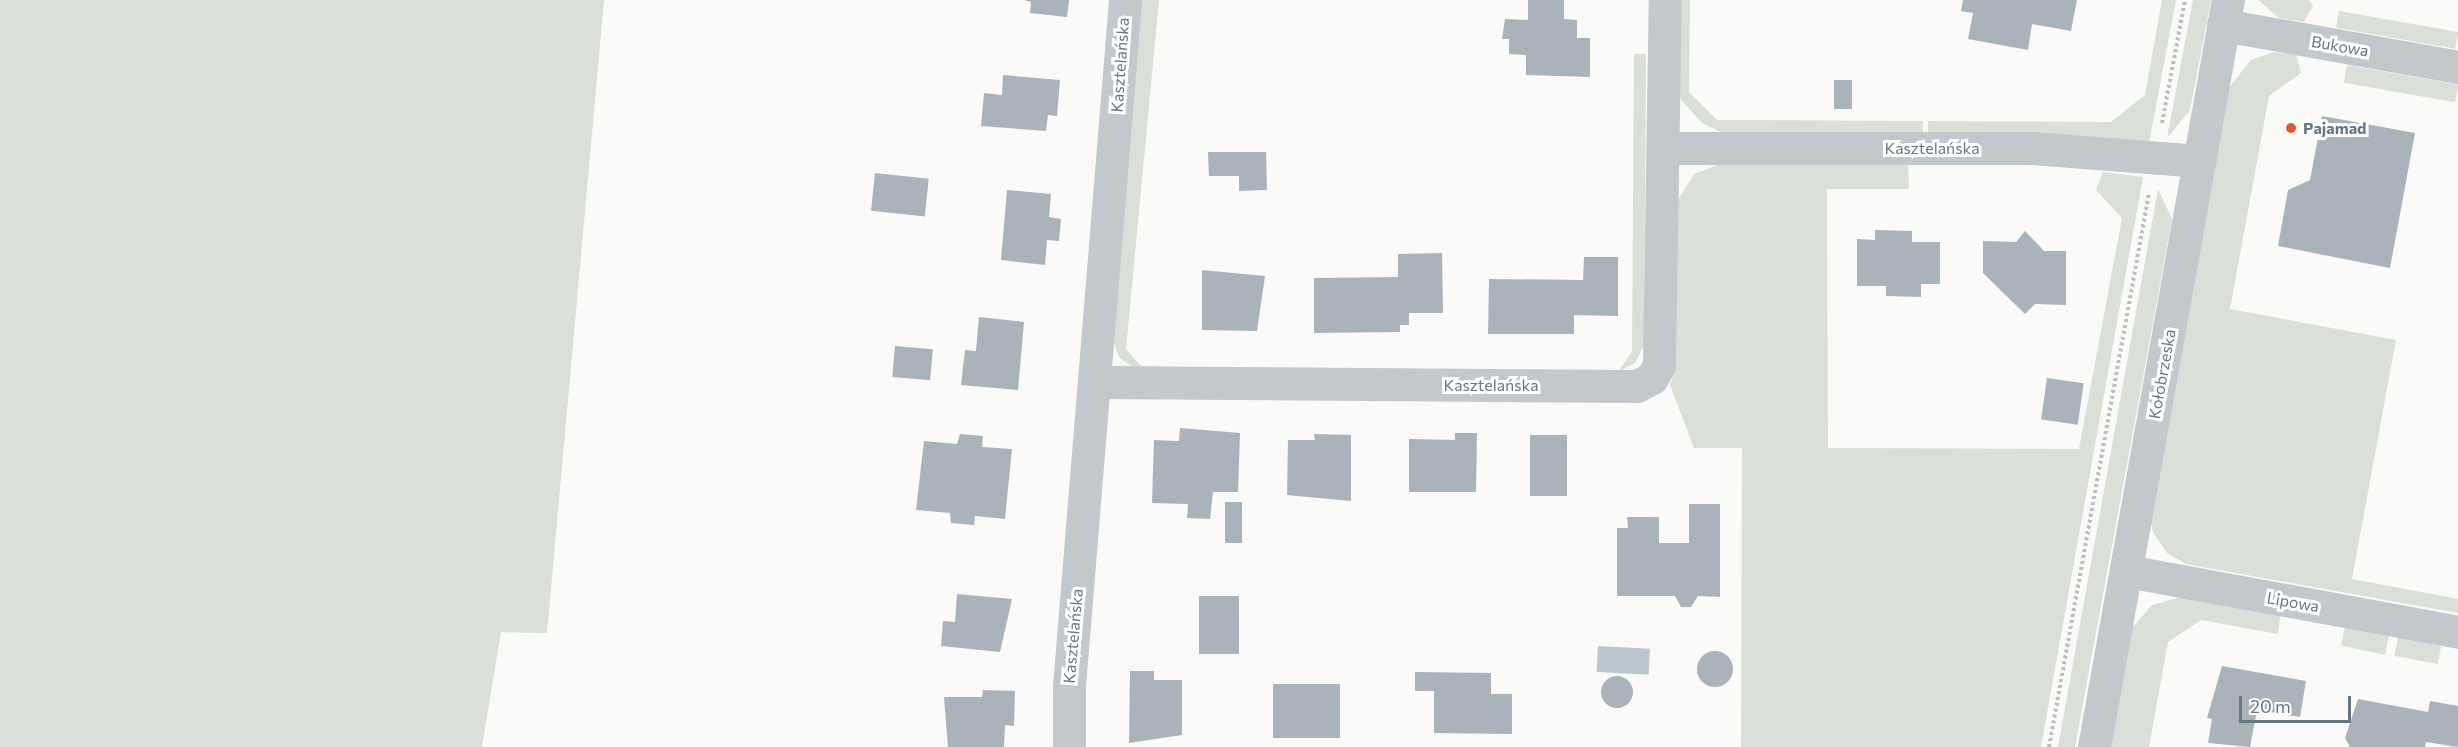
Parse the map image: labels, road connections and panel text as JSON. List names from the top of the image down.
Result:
{
  "streets": {
    "street": [
      "Bukowa",
      "Kasztelańska",
      "Kołobrzeska",
      "Lipowa"
    ]
  },
  "crossings": [
    ["Bukowa", "Kołobrzeska"],
    ["Kasztelańska", "Kołobrzeska"],
    ["Kołobrzeska", "Lipowa"]
  ],
  "places": ["Pajamad"],
  "scale_bar": "20 m"
}
